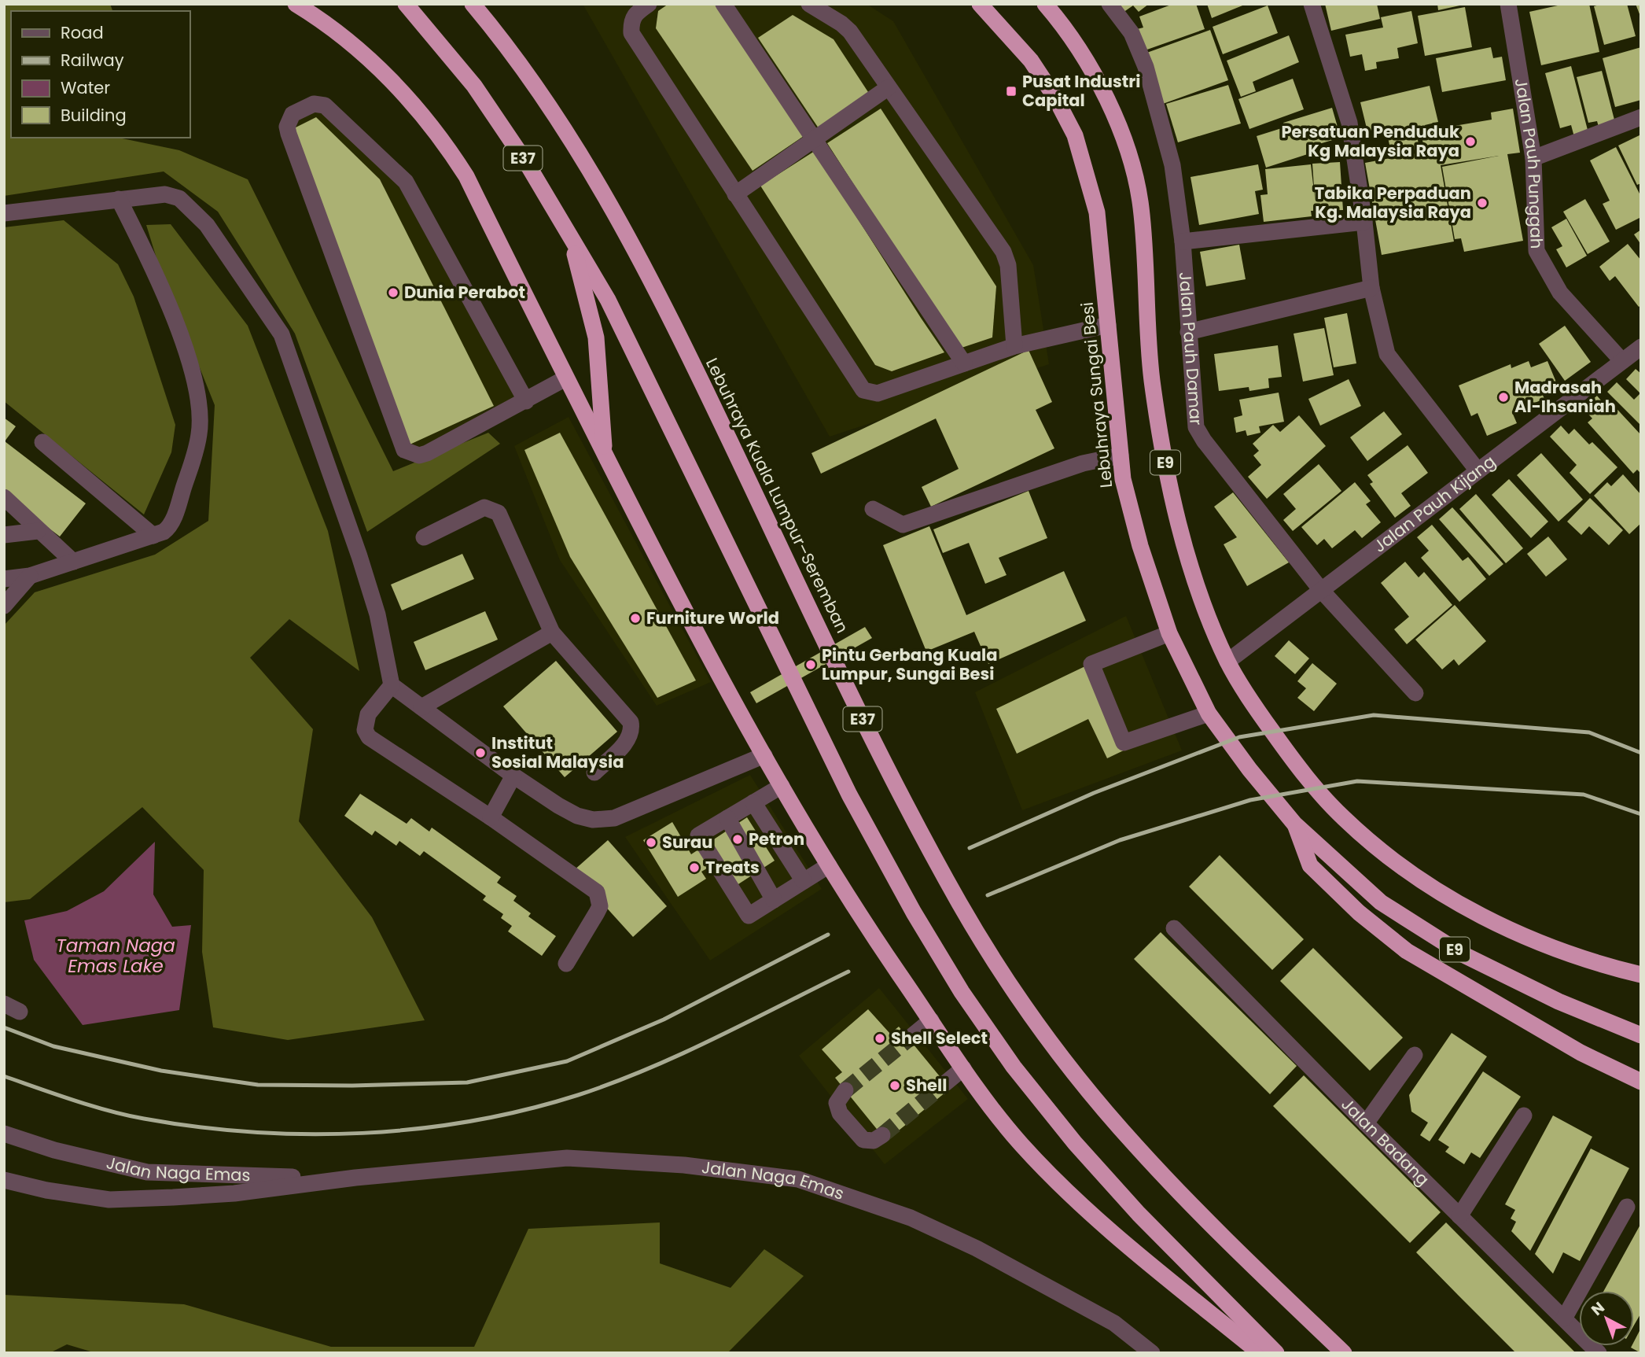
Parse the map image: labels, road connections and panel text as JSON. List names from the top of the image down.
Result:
{
  "streets": {
    "highway": [
      "E37",
      "Lebuhraya Sungai Besi",
      "E9",
      "Lebuhraya Kuala Lumpur–Seremban"
    ],
    "street": [
      "Jalan Pauh Punggah",
      "Jalan Pauh Damar",
      "Jalan Pauh Kijang",
      "Jalan Badang",
      "Jalan Naga Emas"
    ]
  },
  "crossings": [
    ["Jalan Pauh Punggah", "Jalan Pauh Kijang"],
    ["Jalan Pauh Damar", "Jalan Pauh Kijang"],
    ["E9", "Jalan Pauh Kijang"]
  ],
  "water": ["Taman Naga Emas Lake"],
  "places": {
    "transit": ["Pusat Industri Capital"],
    "other": [
      "Persatuan Penduduk Kg Malaysia Raya",
      "Tabika Perpaduan Kg. Malaysia Raya",
      "Dunia Perabot",
      "Madrasah Al-Ihsaniah",
      "Furniture World",
      "Pintu Gerbang Kuala Lumpur, Sungai Besi",
      "Institut Sosial Malaysia",
      "Petron",
      "Surau",
      "Treats",
      "Shell Select",
      "Shell"
    ]
  },
  "legend": [
    "Road",
    "Railway",
    "Water",
    "Building"
  ],
  "north": "top left"
}
